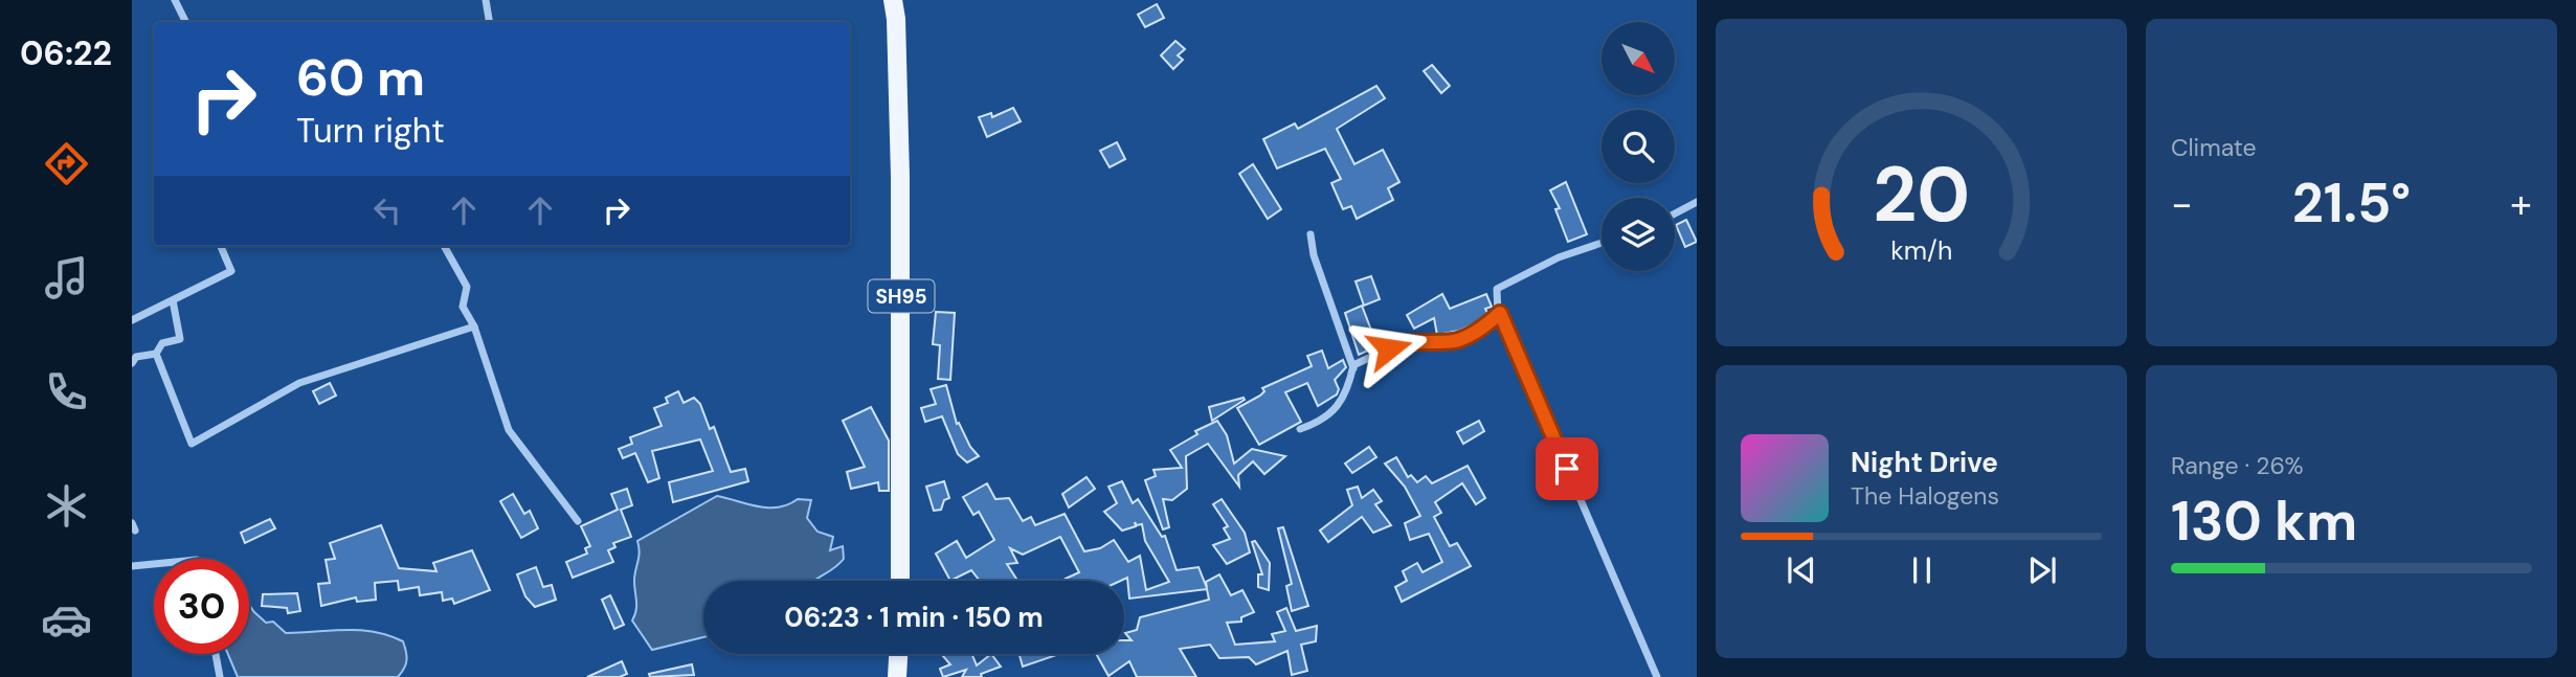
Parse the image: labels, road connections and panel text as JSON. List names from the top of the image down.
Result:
{
  "streets": {
    "main road": ["SH95"]
  },
  "north": "bottom right",
  "page": {
    "tabs": "06:22",
    "tile": [
      "Climate",
      ["Range · 26%", "130 km"]
    ],
    "turn": ["60 m", "Turn right"],
    "heat": ["−", "21.5°", "+"],
    "song": ["Night Drive", "The Halogens"],
    "limit": "30",
    "trip": "06:23 · 1 min · 150 m",
    "gauge": ["20", "km/h"]
  }
}
